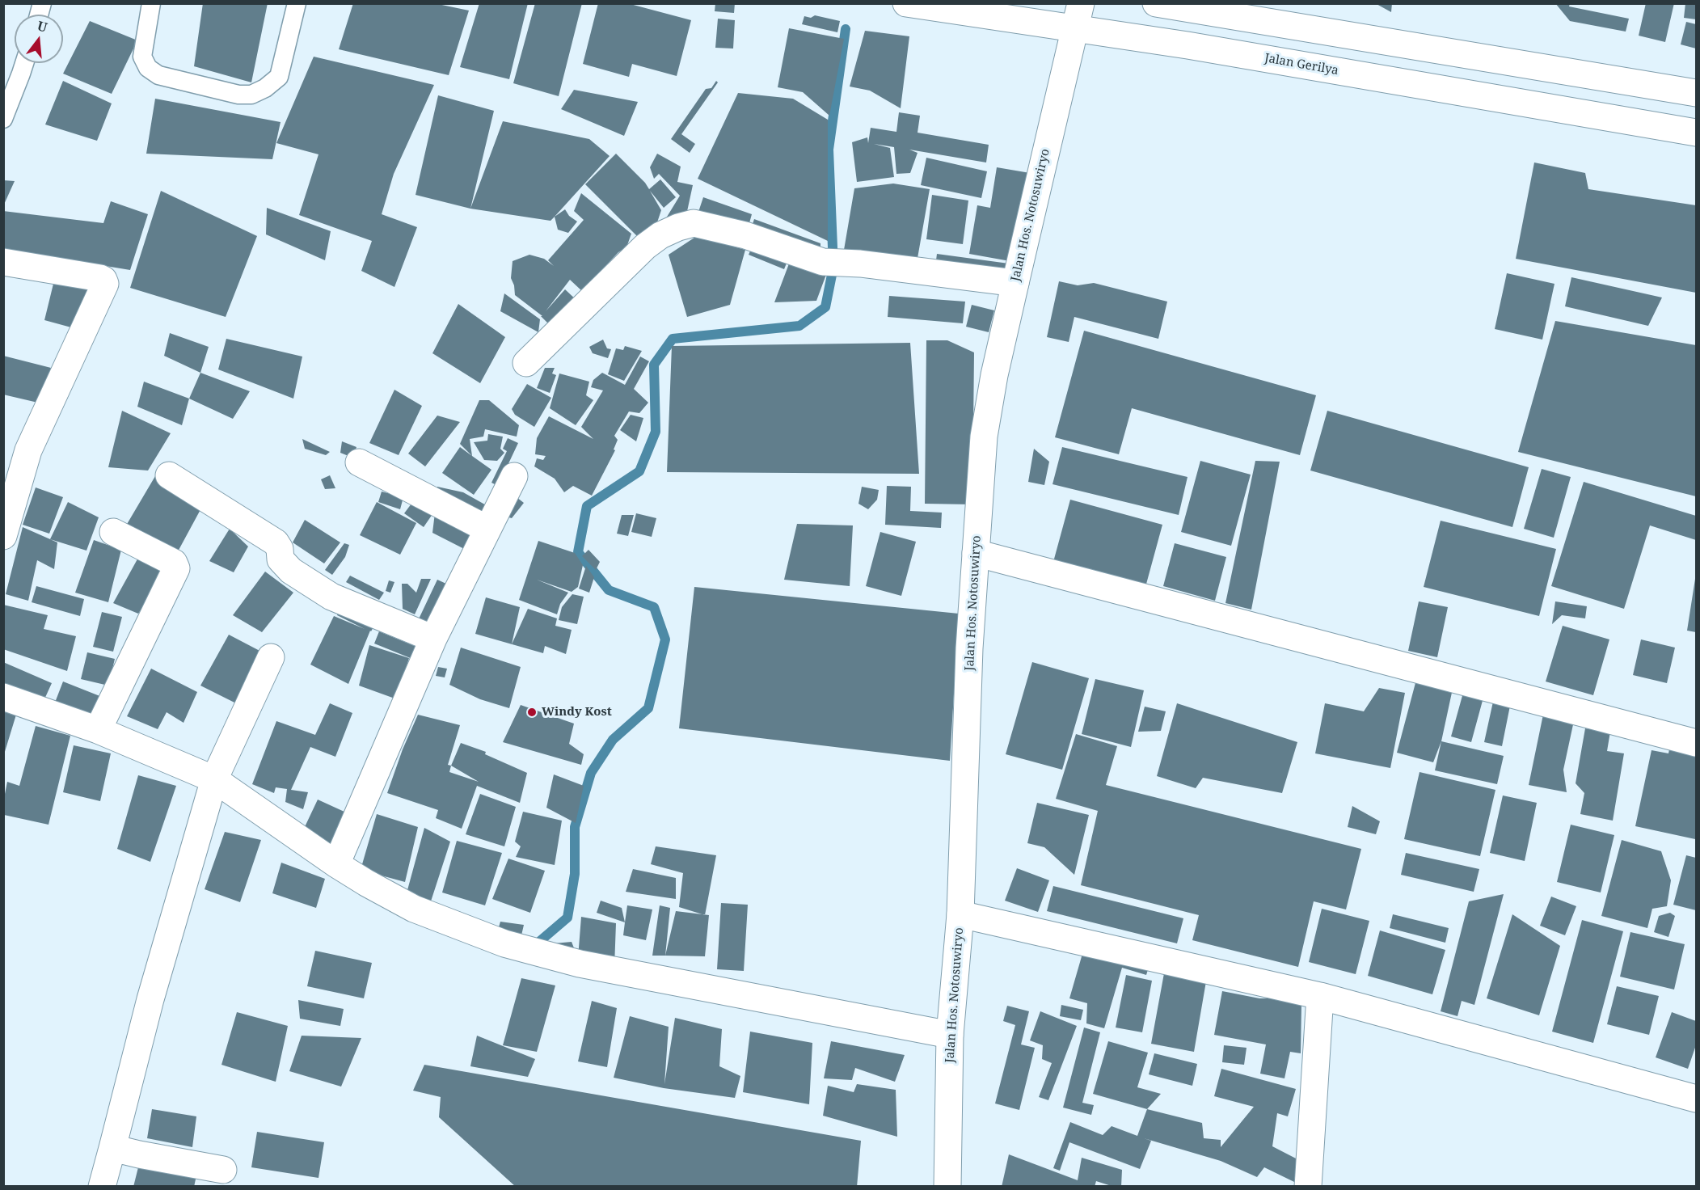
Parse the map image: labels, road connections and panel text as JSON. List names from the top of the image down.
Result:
{
  "streets": {
    "main road": ["Jalan Gerilya", "Jalan Hos. Notosuwiryo"]
  },
  "crossings": [
    ["Jalan Gerilya", "Jalan Hos. Notosuwiryo"]
  ],
  "places": ["Windy Kost"],
  "north": "top"
}
